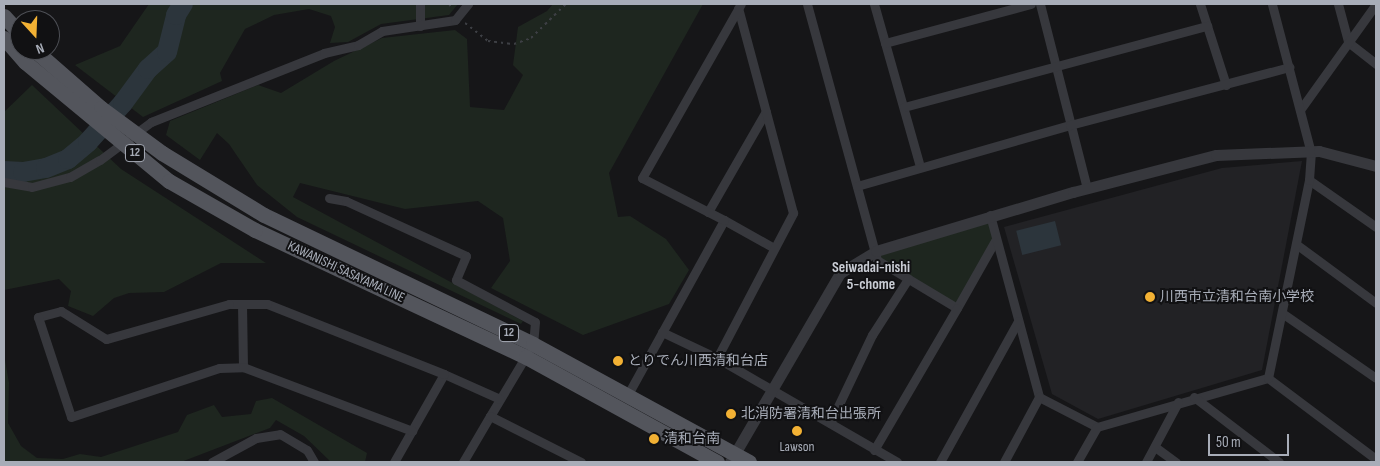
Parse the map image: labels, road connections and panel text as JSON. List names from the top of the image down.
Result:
{
  "streets": {
    "main road": ["12", "KAWANISHI SASAYAMA LINE"]
  },
  "districts": ["Seiwadai-nishi 5-chome"],
  "places": [
    "川西市立清和台南小学校",
    "とりでん川西清和台店",
    "北消防署清和台出張所",
    "Lawson",
    "清和台南"
  ],
  "scale_bar": "50 m",
  "north": "bottom"
}
